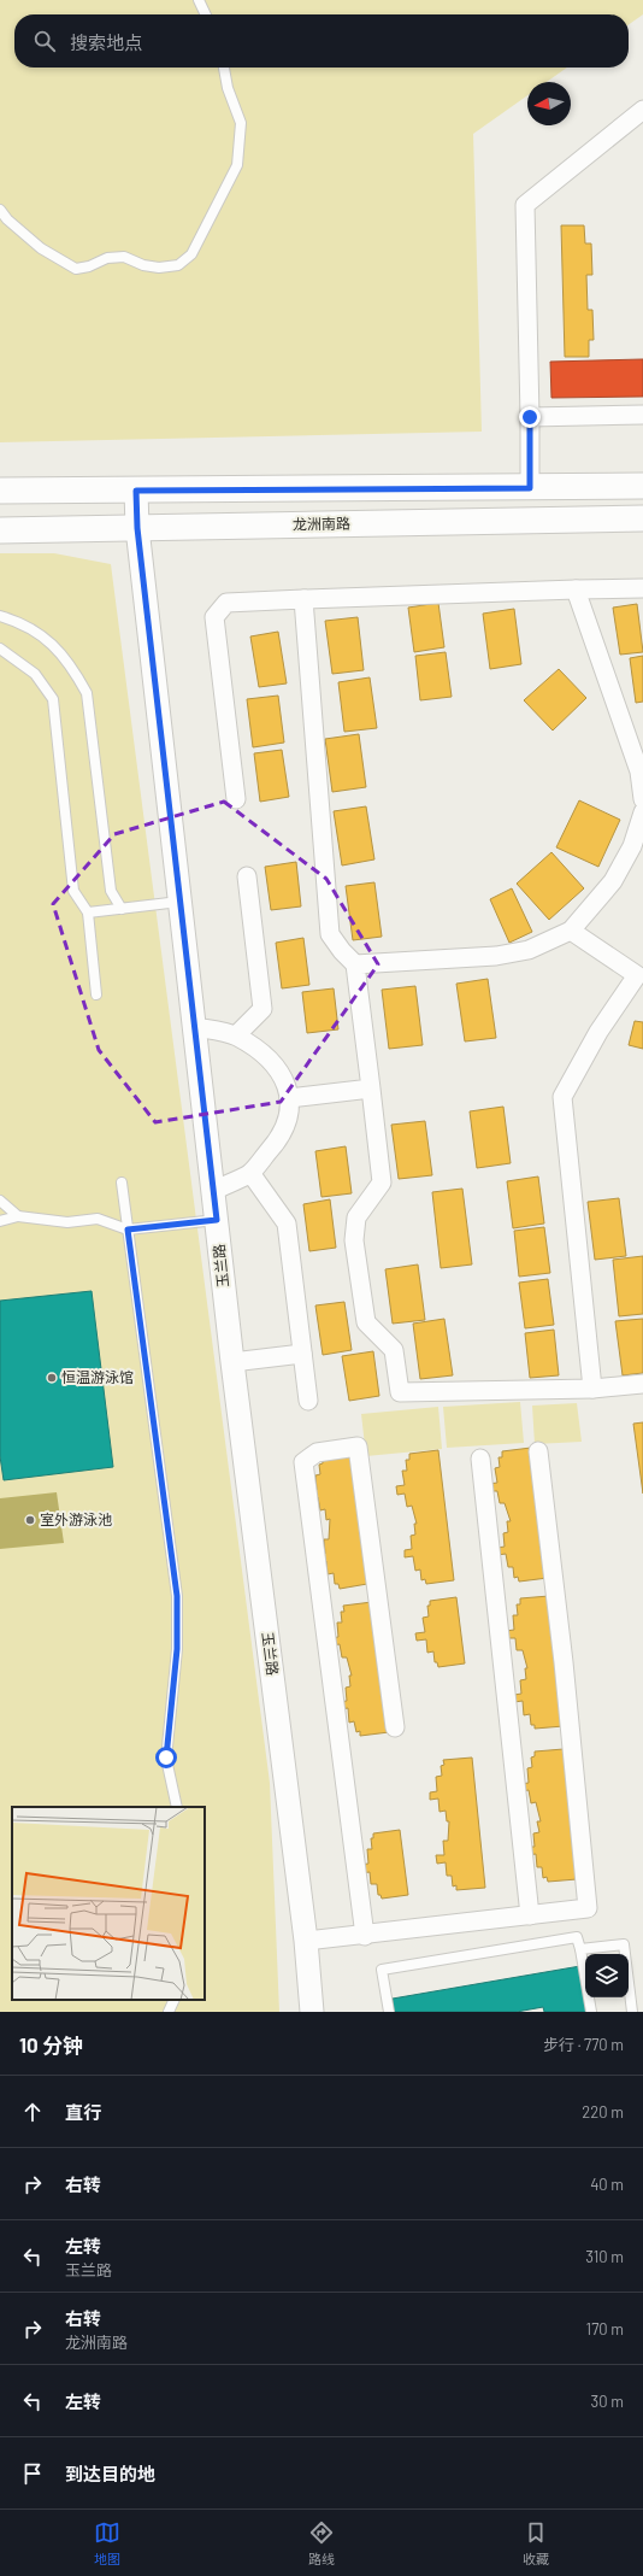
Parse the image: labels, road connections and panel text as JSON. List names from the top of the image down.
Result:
{
  "streets": {
    "main road": ["龙洲南路"],
    "street": ["玉兰路"]
  },
  "crossings": [
    ["龙洲南路", "玉兰路"]
  ],
  "places": ["恒温游泳馆", "室外游泳池"],
  "north": "left",
  "page": {
    "search": "搜索地点",
    "heading": ["10 分钟", "步行 · 770 m"],
    "list": [
      ["直行", "220 m"],
      ["右转", "40 m"],
      ["左转", "玉兰路", "310 m"],
      ["右转", "龙洲南路", "170 m"],
      ["左转", "30 m"],
      "到达目的地"
    ],
    "nav": ["地图", "路线", "收藏"]
  }
}
